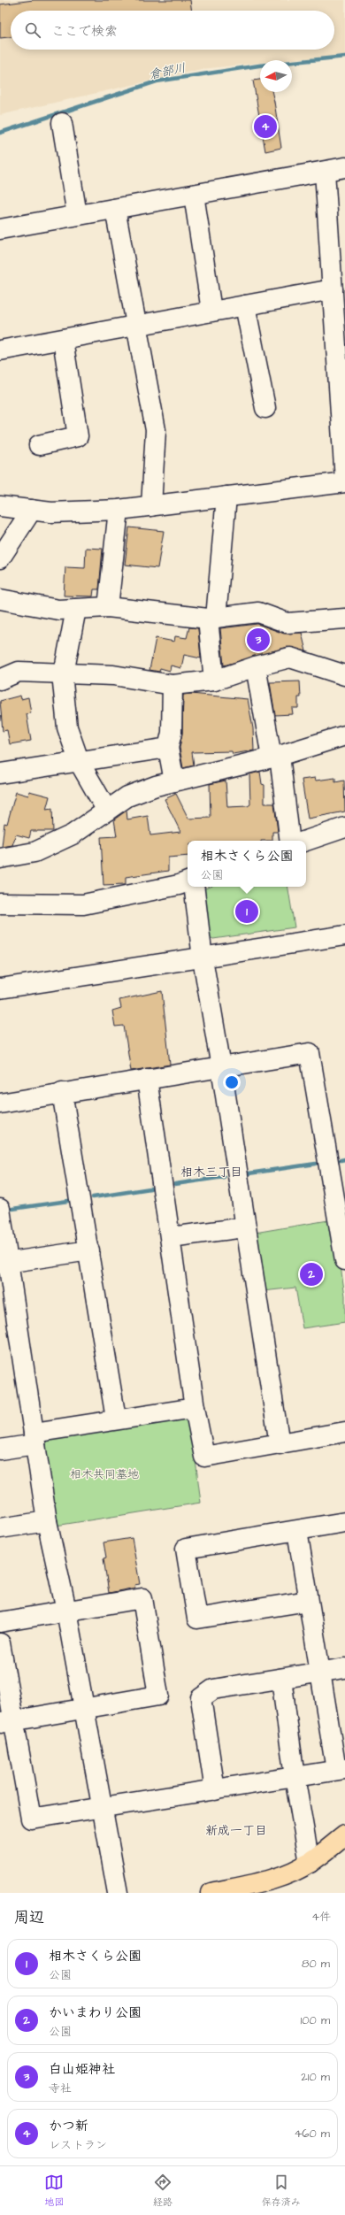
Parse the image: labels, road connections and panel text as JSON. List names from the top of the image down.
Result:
{
  "districts": ["相木三丁目", "新成一丁目"],
  "water": ["倉部川"],
  "parks": ["相木共同墓地"],
  "north": "left",
  "page": {
    "search": "ここで検索",
    "pins": [
      "4",
      "3",
      "1",
      "2"
    ],
    "popup": ["相木さくら公園", "公園"],
    "heading": ["周辺", "4件"],
    "list": [
      {
        "mark": "1",
        "name": "相木さくら公園",
        "note": "公園",
        "value": "80 m"
      },
      {
        "mark": "2",
        "name": "かいまわり公園",
        "note": "公園",
        "value": "100 m"
      },
      {
        "mark": "3",
        "name": "白山姫神社",
        "note": "寺社",
        "value": "210 m"
      },
      {
        "mark": "4",
        "name": "かつ新",
        "note": "レストラン",
        "value": "460 m"
      }
    ],
    "nav": ["地図", "経路", "保存済み"]
  }
}
